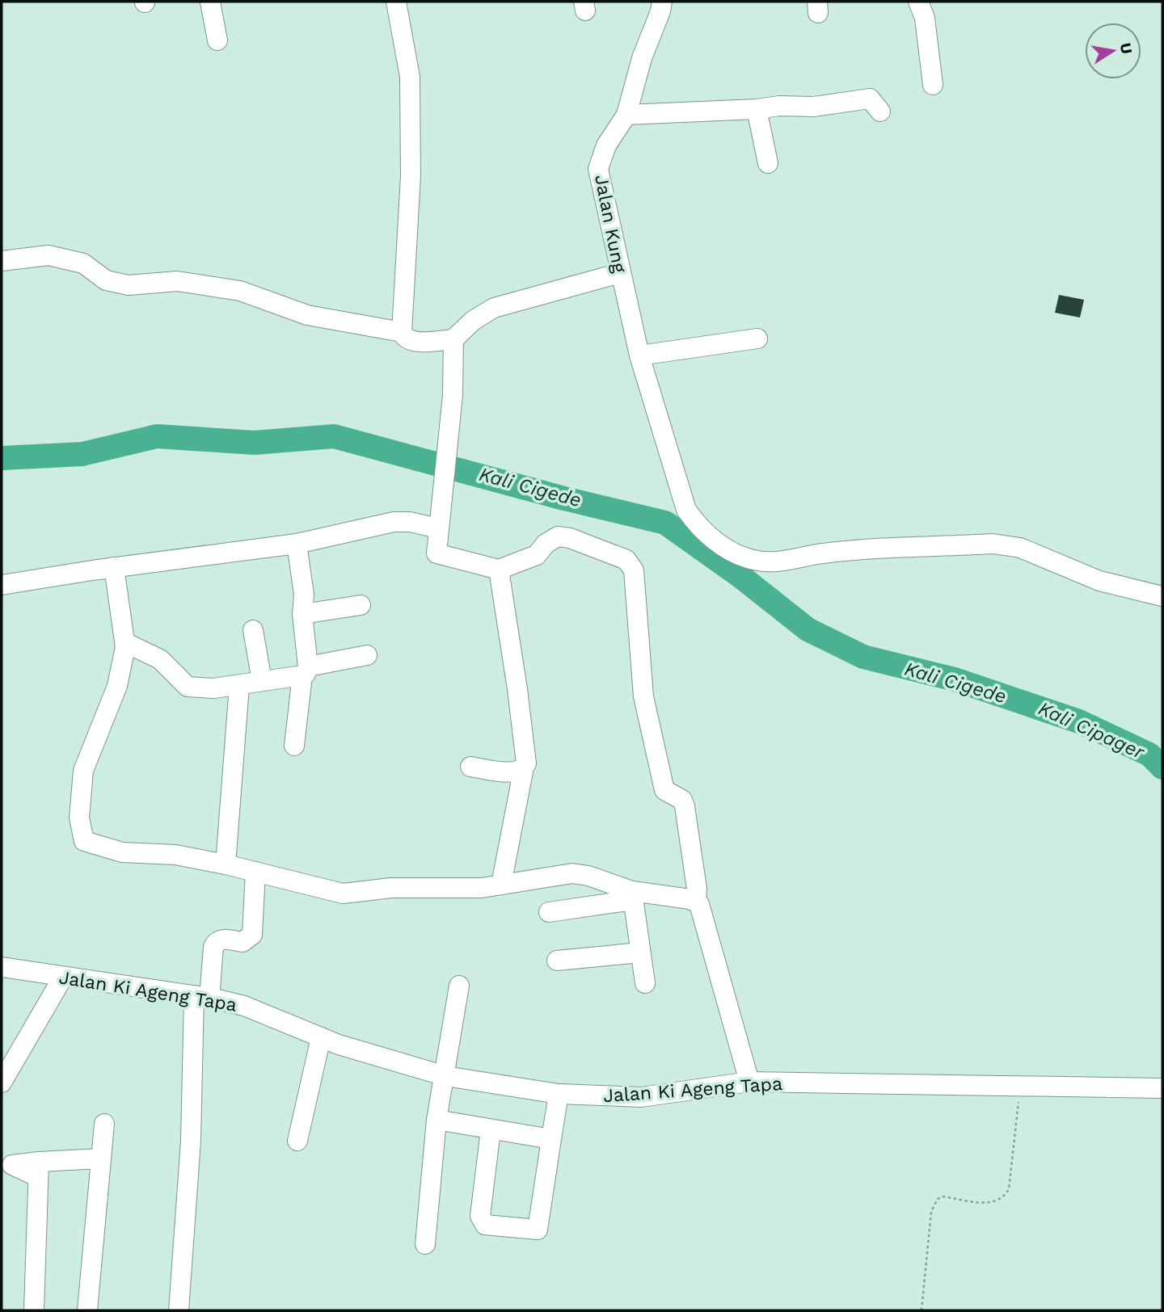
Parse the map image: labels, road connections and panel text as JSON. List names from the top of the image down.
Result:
{
  "streets": {
    "street": ["Jalan Kung", "Jalan Ki Ageng Tapa"]
  },
  "water": ["Kali Cigede", "Kali Cipager"],
  "north": "right"
}
